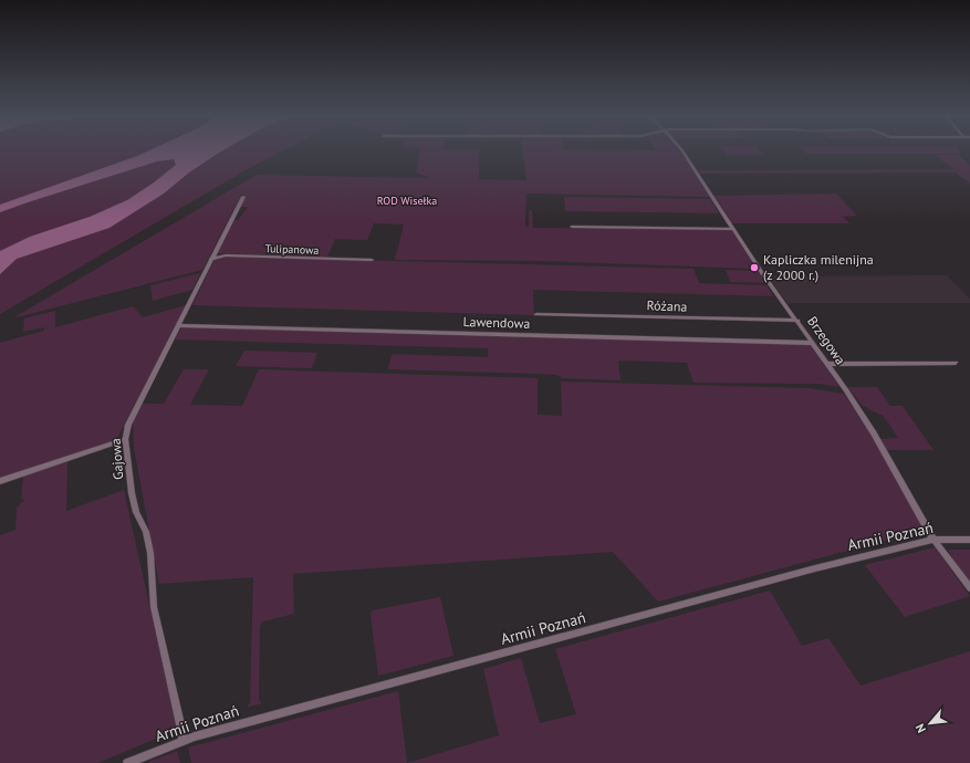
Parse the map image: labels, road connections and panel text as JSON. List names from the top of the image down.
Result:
{
  "streets": {
    "street": [
      "Tulipanowa",
      "Różana",
      "Lawendowa",
      "Brzegowa",
      "Gajowa",
      "Armii Poznań"
    ]
  },
  "crossings": [
    ["Tulipanowa", "Gajowa"],
    ["Różana", "Brzegowa"],
    ["Lawendowa", "Brzegowa"],
    ["Lawendowa", "Gajowa"],
    ["Brzegowa", "Armii Poznań"],
    ["Gajowa", "Armii Poznań"]
  ],
  "parks": ["ROD Wisełka"],
  "places": ["Kapliczka milenijna (z 2000 r.)"],
  "north": "bottom left"
}
